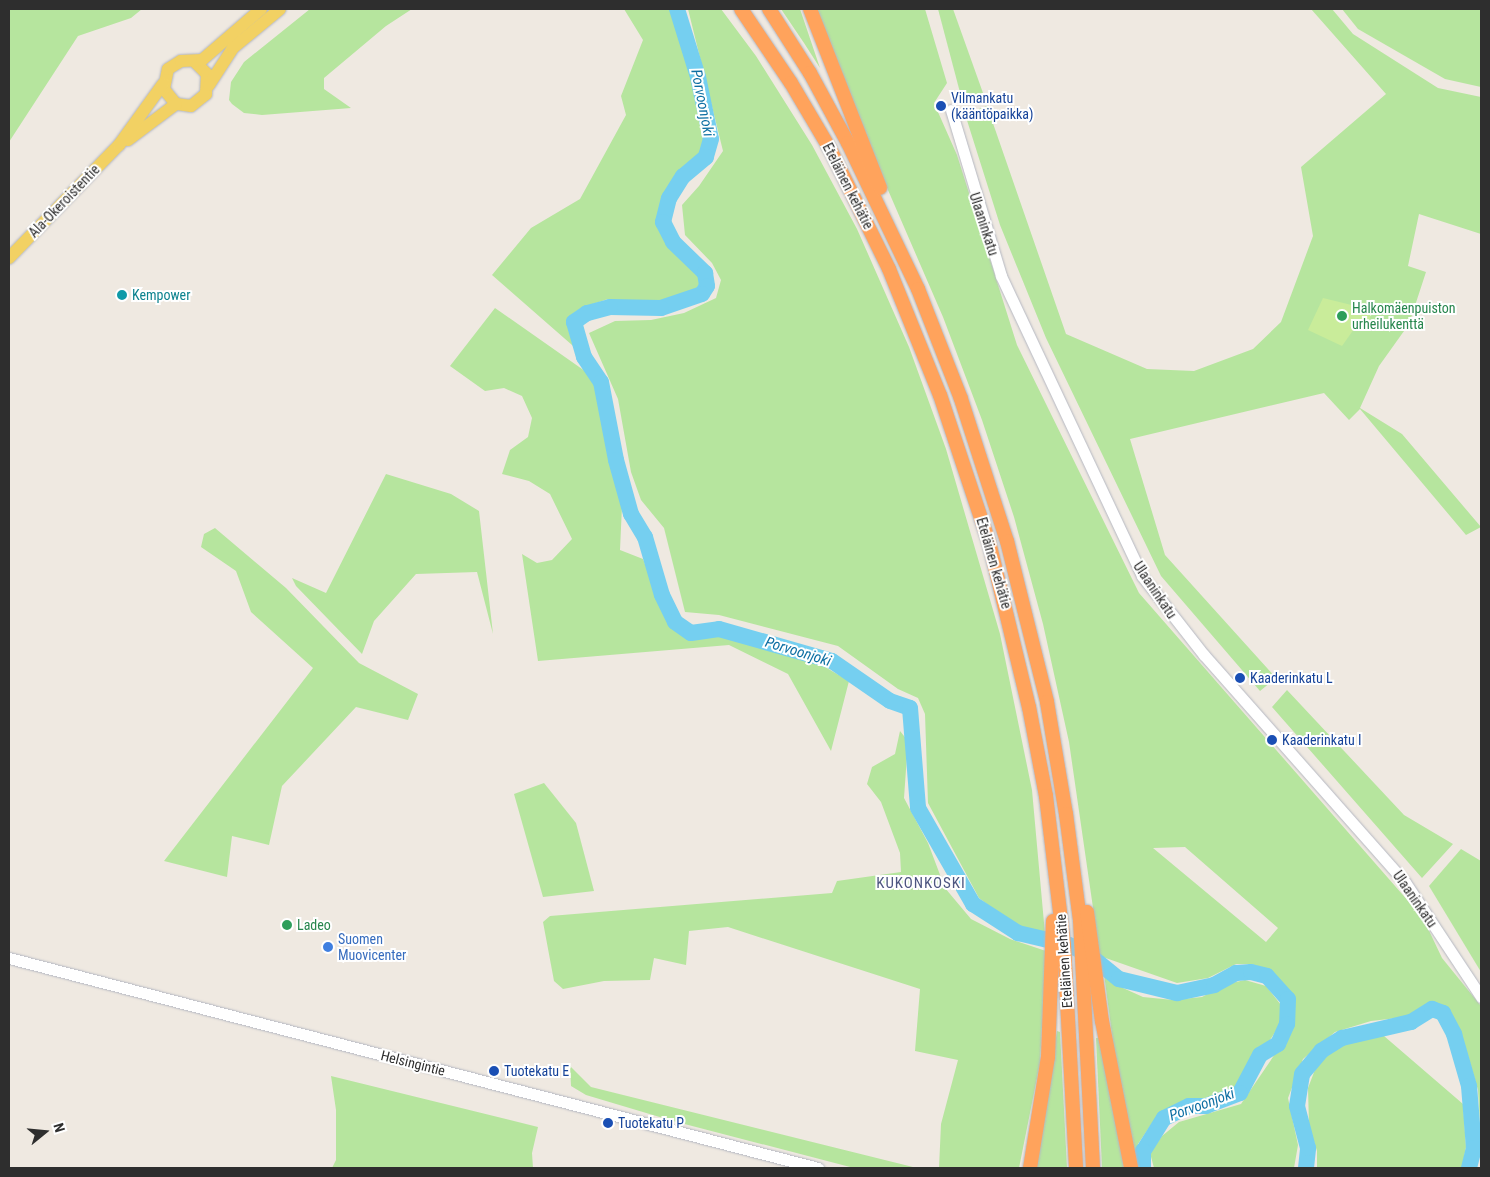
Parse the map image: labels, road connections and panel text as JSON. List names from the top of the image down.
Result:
{
  "streets": {
    "highway": ["Eteläinen kehätie"],
    "main road": ["Ala-Okeroistentie"],
    "street": ["Ulaaninkatu", "Helsingintie"]
  },
  "districts": ["KUKONKOSKI"],
  "water": ["Porvoonjoki"],
  "places": [
    "Vilmankatu (kääntöpaikka)",
    "Kempower",
    "Halkomäenpuiston urheilukenttä",
    "Kaaderinkatu L",
    "Kaaderinkatu I",
    "Ladeo",
    "Suomen Muovicenter",
    "Tuotekatu E",
    "Tuotekatu P"
  ],
  "north": "right"
}
